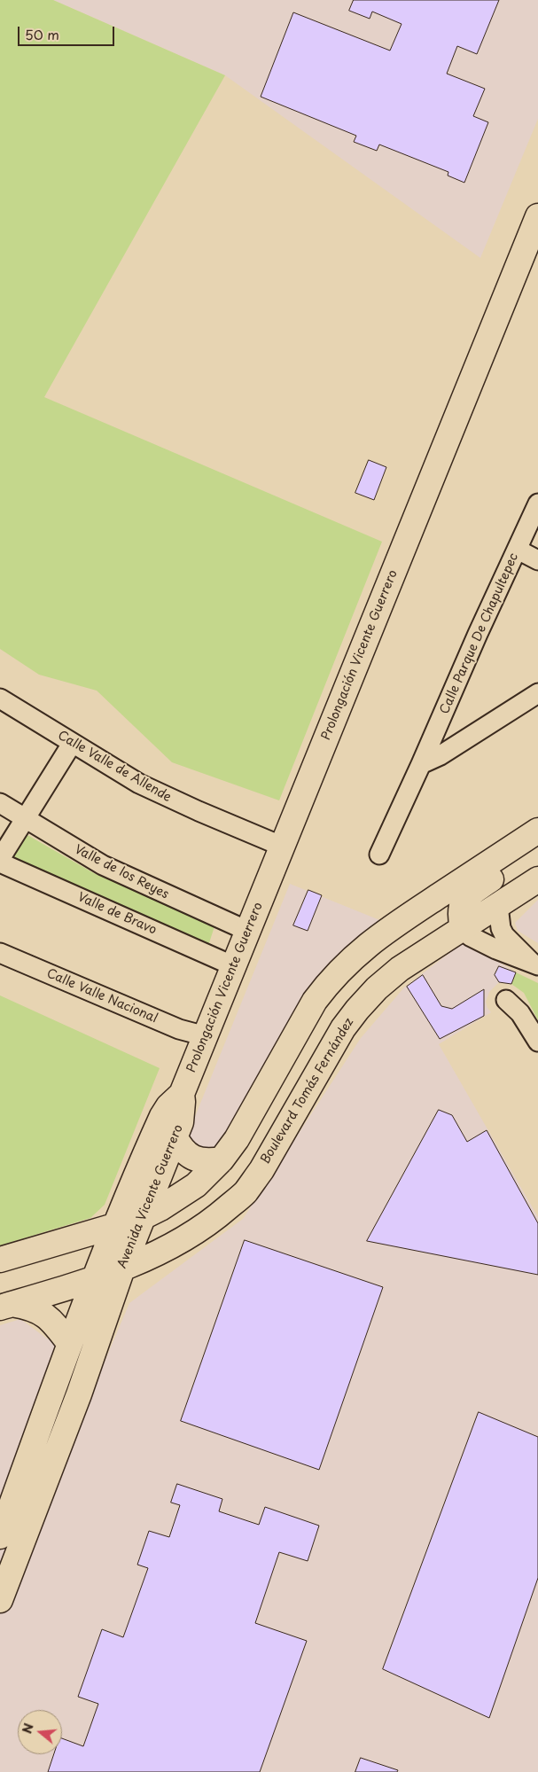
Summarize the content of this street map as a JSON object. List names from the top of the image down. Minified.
{"streets":{"main road":["Prolongación Vicente Guerrero","Boulevard Tomás Fernández","Avenida Vicente Guerrero"],"street":["Calle Parque De Chapultepec","Calle Valle de Allende","Valle de los Reyes","Valle de Bravo","Calle Valle Nacional"]},"crossings":[["Prolongación Vicente Guerrero","Calle Valle de Allende"],["Prolongación Vicente Guerrero","Valle de los Reyes"],["Prolongación Vicente Guerrero","Valle de Bravo"],["Prolongación Vicente Guerrero","Calle Valle Nacional"],["Prolongación Vicente Guerrero","Avenida Vicente Guerrero"],["Boulevard Tomás Fernández","Avenida Vicente Guerrero"]],"scale_bar":"50 m","north":"left"}
